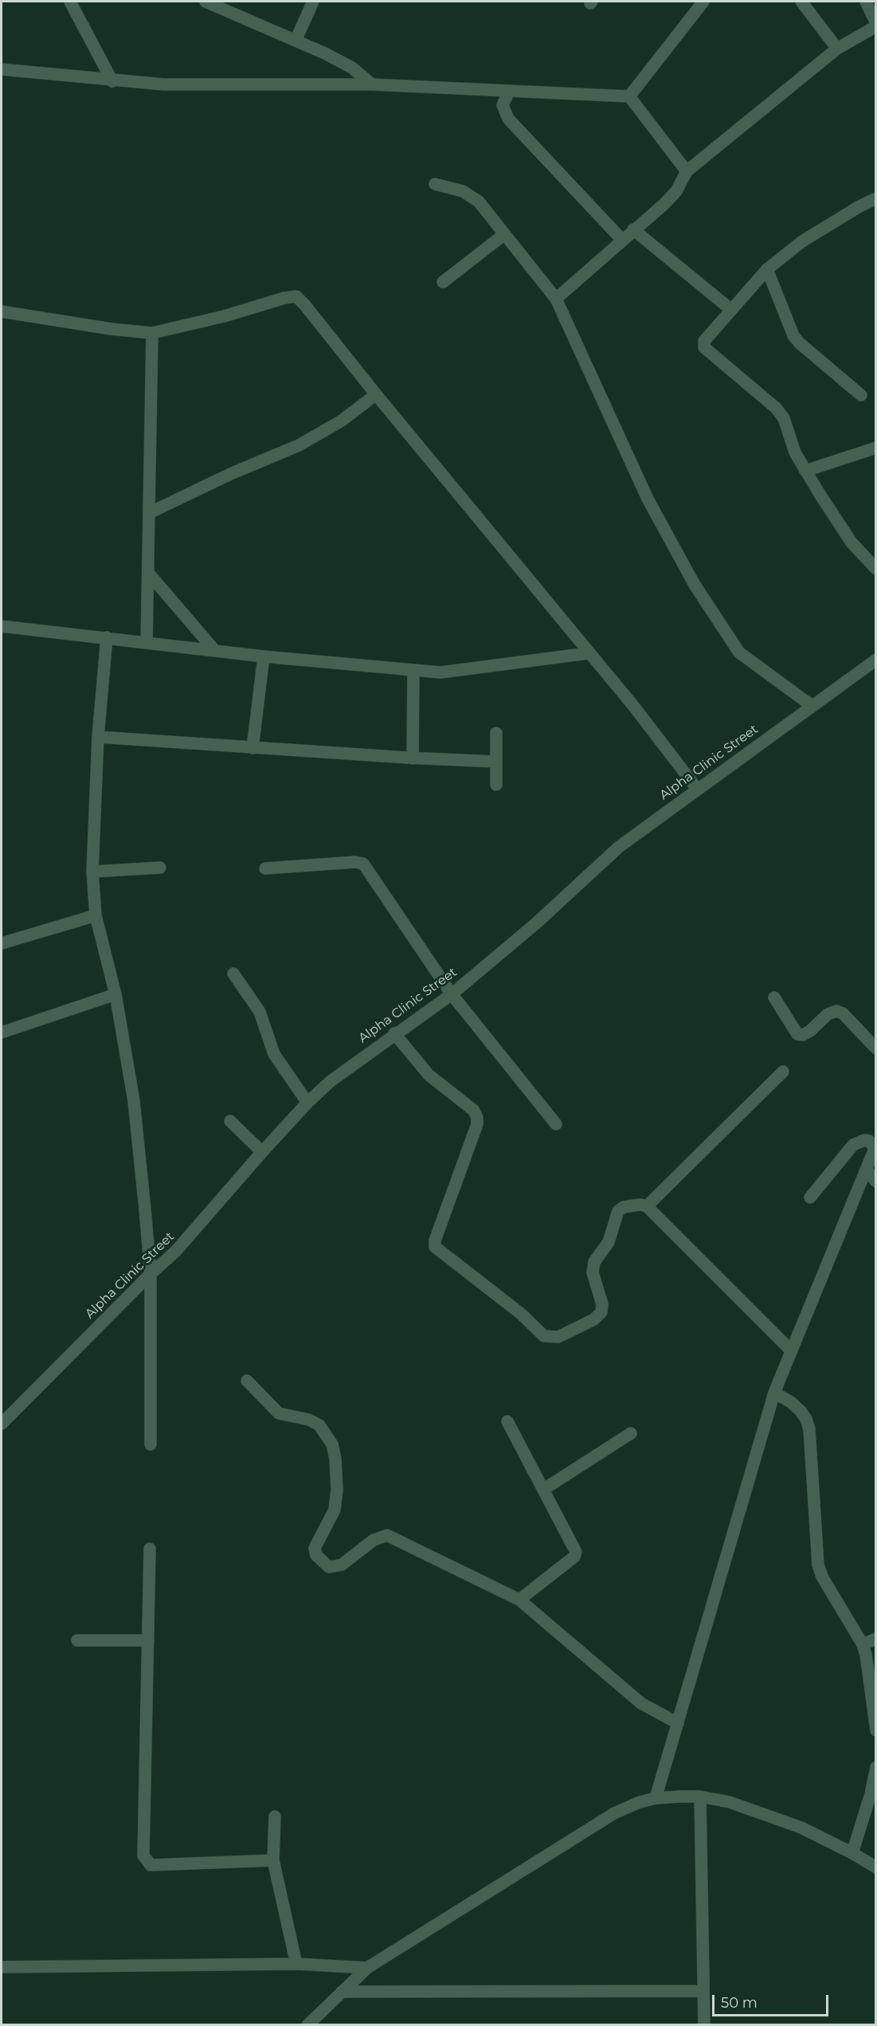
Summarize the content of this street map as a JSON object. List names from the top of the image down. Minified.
{"streets":{"street":["Alpha Clinic Street"]},"scale_bar":"50 m"}
